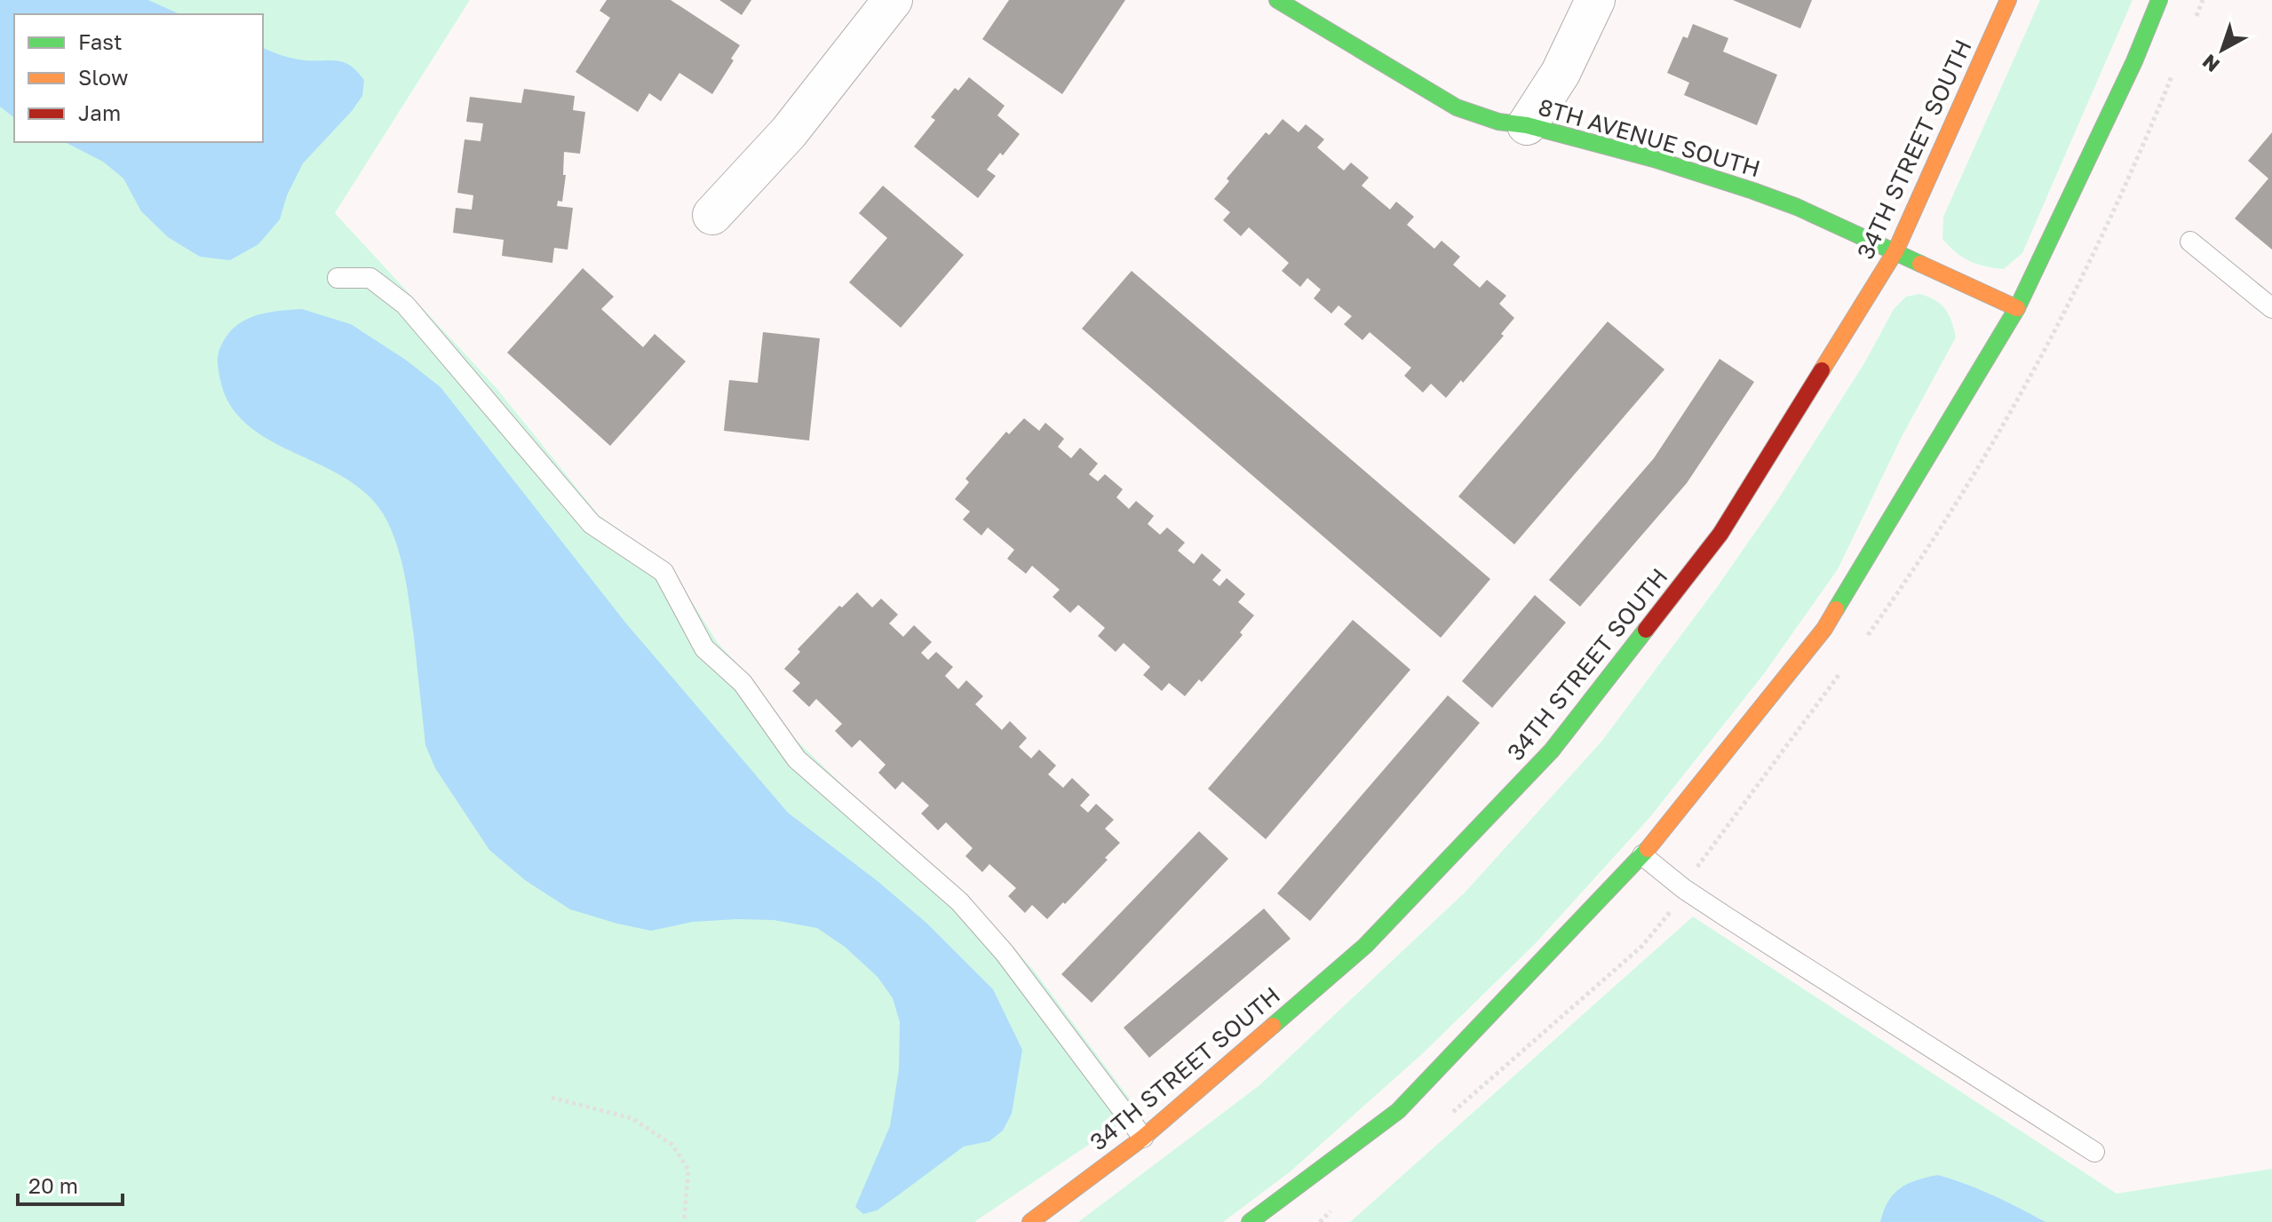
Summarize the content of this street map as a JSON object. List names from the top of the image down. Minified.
{"streets":{"main road":["8TH AVENUE SOUTH","34TH STREET SOUTH"]},"crossings":[["8TH AVENUE SOUTH","34TH STREET SOUTH"]],"legend":["Fast","Slow","Jam"],"scale_bar":"20 m","north":"bottom left"}
